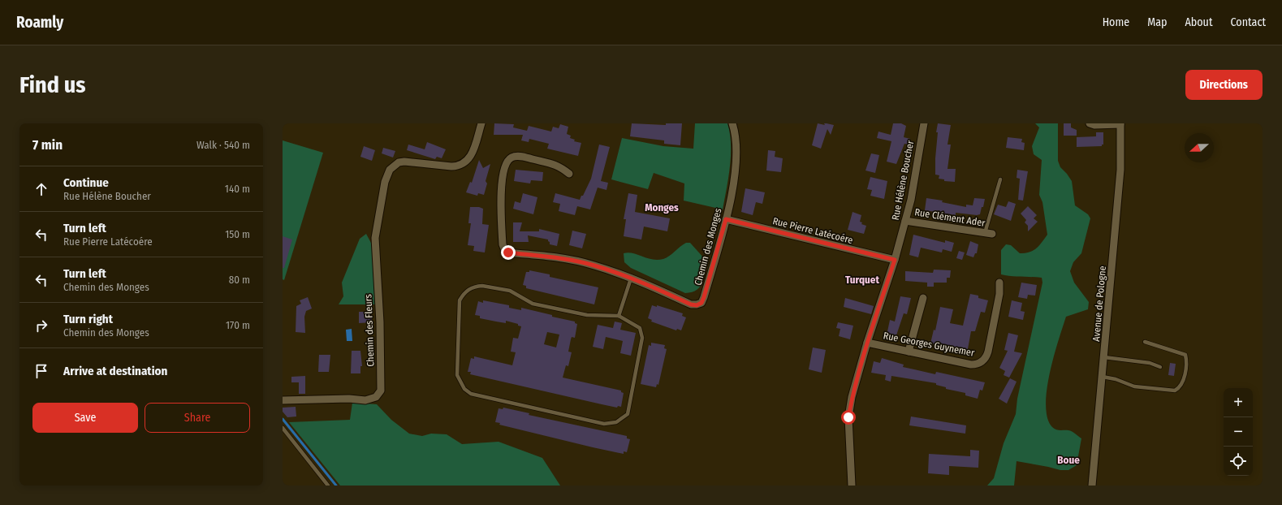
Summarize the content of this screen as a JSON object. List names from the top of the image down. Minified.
{"streets":{"street":["Rue Hélène Boucher","Rue Clément Ader","Rue Pierre Latécoére","Chemin des Monges","Avenue de Pologne","Chemin des Fleurs","Rue Georges Guynemer"]},"crossings":[["Rue Hélène Boucher","Rue Clément Ader"],["Rue Hélène Boucher","Rue Pierre Latécoére"],["Rue Hélène Boucher","Rue Georges Guynemer"],["Rue Pierre Latécoére","Chemin des Monges"]],"districts":["Monges","Turquet","Boue"],"north":"left","page":{"header":"Roamly","nav":["Home","Map","About","Contact"],"buttons":["Directions",["Save","Share"]],"title":"Find us","heading":["7 min","Walk · 540 m"],"list":[["Continue","Rue Hélène Boucher","140 m"],["Turn left","Rue Pierre Latécoére","150 m"],["Turn left","Chemin des Monges","80 m"],["Turn right","Chemin des Monges","170 m"],"Arrive at destination"],"map_buttons":["+","−"]}}
